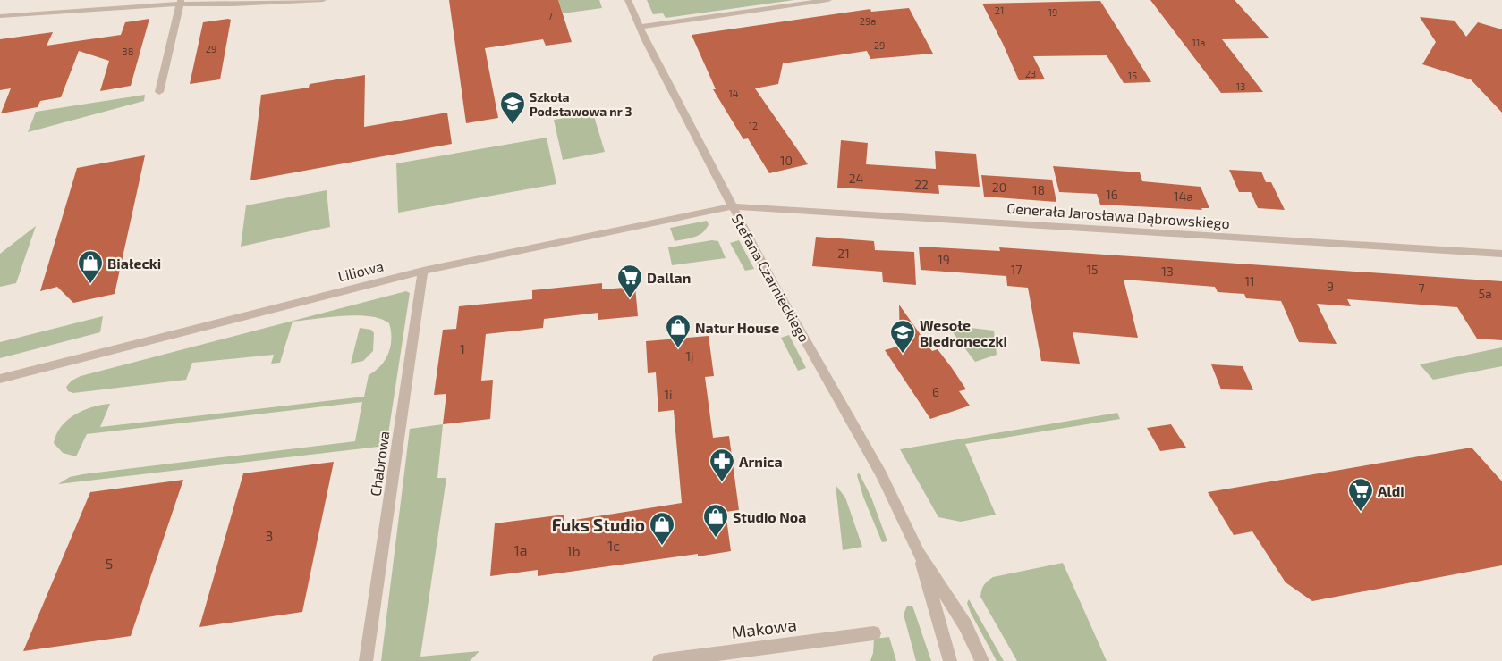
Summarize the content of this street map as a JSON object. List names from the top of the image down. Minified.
{"streets":{"street":["Generała Jarosława Dąbrowskiego","Liliowa","Stefana Czarnieckiego","Chabrowa","Makowa"]},"crossings":[["Generała Jarosława Dąbrowskiego","Liliowa"],["Generała Jarosława Dąbrowskiego","Stefana Czarnieckiego"],["Liliowa","Stefana Czarnieckiego"],["Liliowa","Chabrowa"]],"places":{"school or university":["Szkoła Podstawowa nr 3","Wesołe Biedroneczki"],"shop":["Białecki","Natur House","Studio Noa","Fuks Studio"],"supermarket":["Dallan","Aldi"],"pharmacy":["Arnica"]},"house_numbers":["21","19","7","29a","11a","29","29","38","23","15","13","14","12","10","24","22","20","18","16","14a","21","19","17","15","13","11","9","7","5a","1","1j","6","1i","3","1c","1a","1b","5"]}
